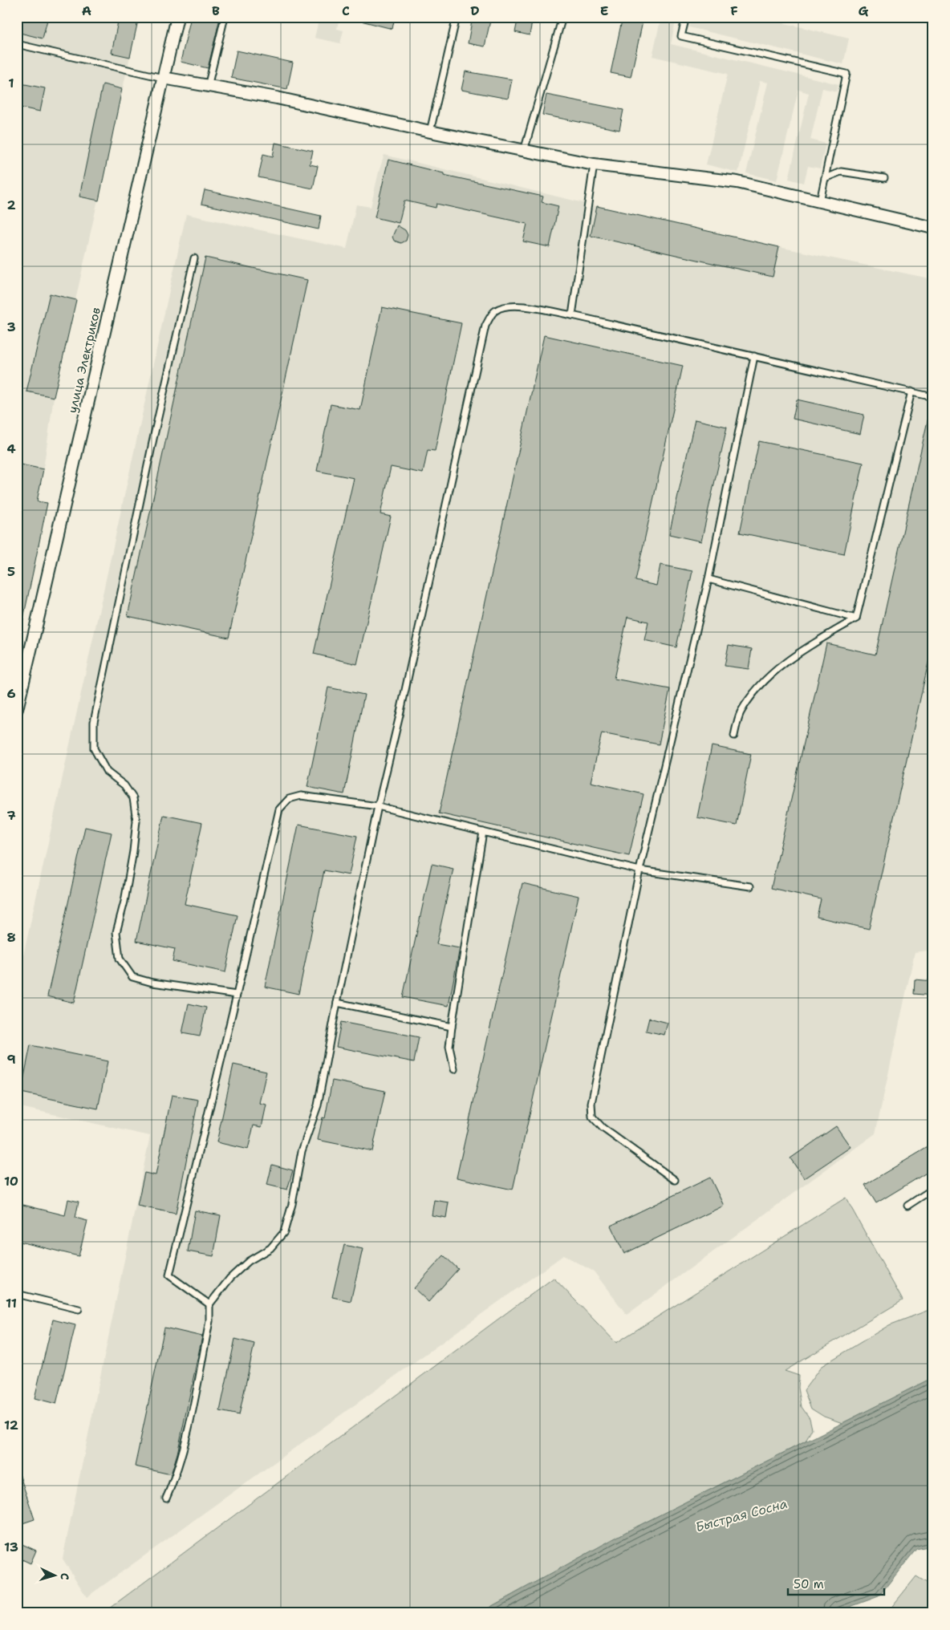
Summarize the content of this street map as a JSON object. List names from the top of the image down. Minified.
{"streets":{"street":["улица Электриков"]},"water":["Быстрая Сосна"],"scale_bar":"50 m","north":"right","grid":{"columns":["A","B","C","D","E","F","G"],"rows":["1","2","3","4","5","6","7","8","9","10","11","12","13"]}}
